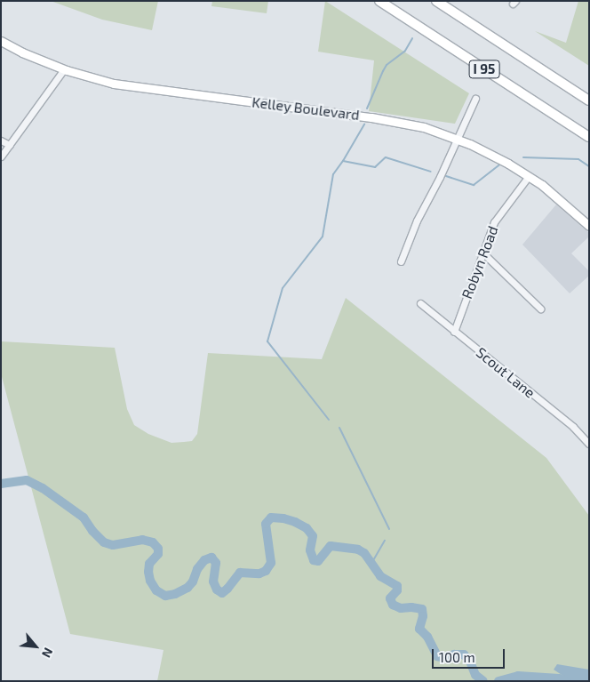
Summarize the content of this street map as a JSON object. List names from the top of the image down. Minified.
{"streets":{"highway":["I 95"],"main road":["Kelley Boulevard"],"street":["Robyn Road","Scout Lane"]},"crossings":[["Kelley Boulevard","Robyn Road"],["Robyn Road","Scout Lane"]],"scale_bar":"100 m","north":"bottom right"}
